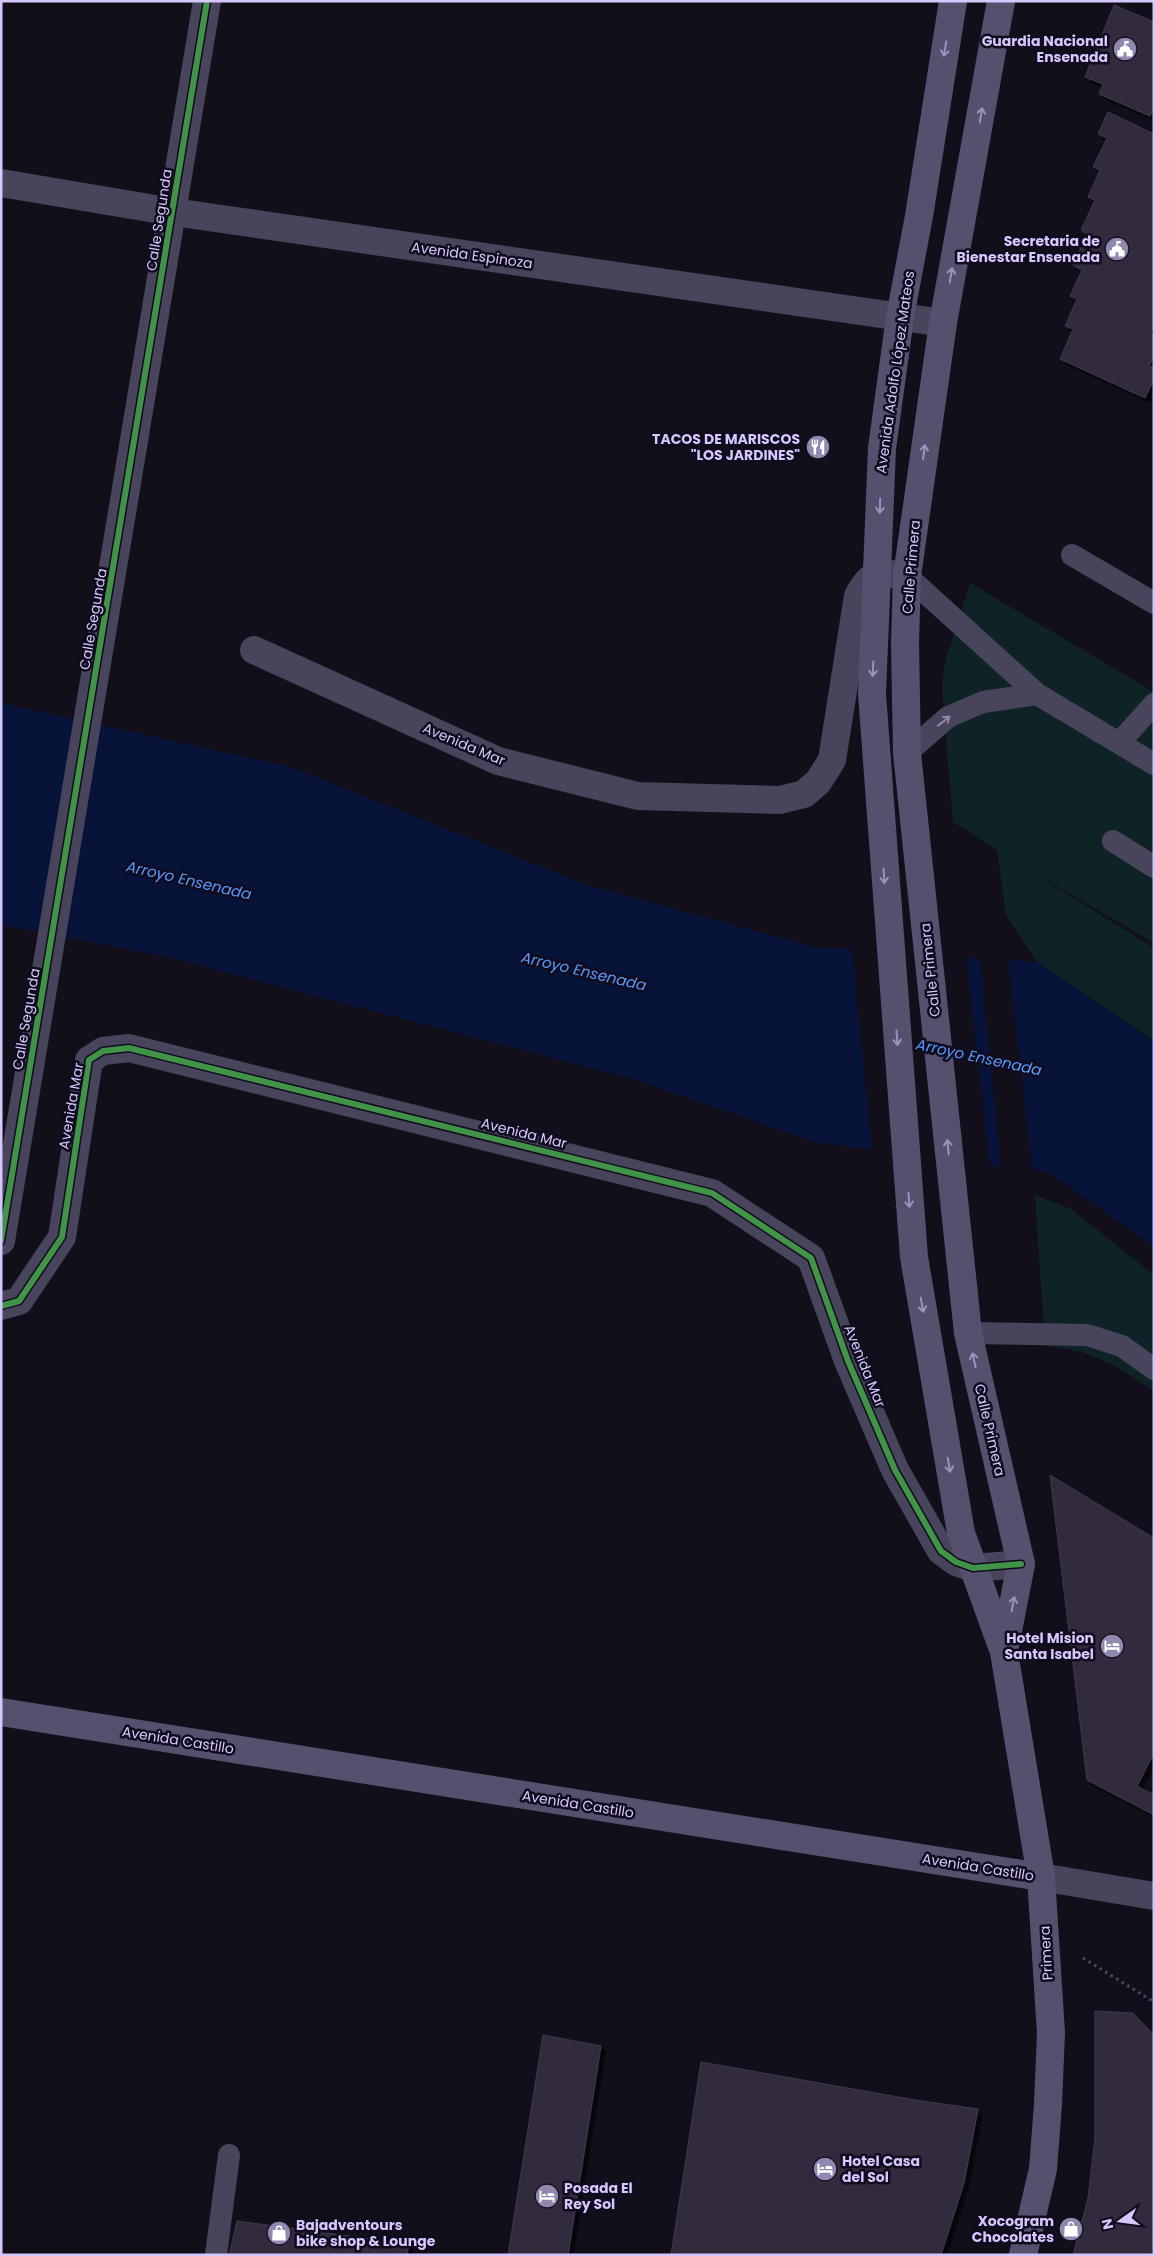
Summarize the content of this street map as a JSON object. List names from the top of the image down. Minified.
{"streets":{"main road":["Avenida Adolfo López Mateos","Calle Primera","Avenida Castillo","Primera"],"street":["Calle Segunda","Avenida Espinoza","Avenida Mar"]},"crossings":[["Calle Segunda","Avenida Espinoza"],["Avenida Espinoza","Avenida Adolfo López Mateos"],["Avenida Espinoza","Calle Primera"],["Avenida Adolfo López Mateos","Avenida Mar"],["Calle Primera","Avenida Mar"],["Calle Primera","Primera"],["Avenida Castillo","Primera"]],"one_way":["Avenida Adolfo López Mateos","Calle Primera"],"water":["Arroyo Ensenada"],"places":{"public building":["Guardia Nacional Ensenada","Secretaria de Bienestar Ensenada"],"restaurant":["TACOS DE MARISCOS \"LOS JARDINES\""],"hotel":["Hotel Mision Santa Isabel","Hotel Casa del Sol","Posada El Rey Sol"],"shop":["Xocogram Chocolates","Bajadventours bike shop & Lounge"]},"north":"left"}
